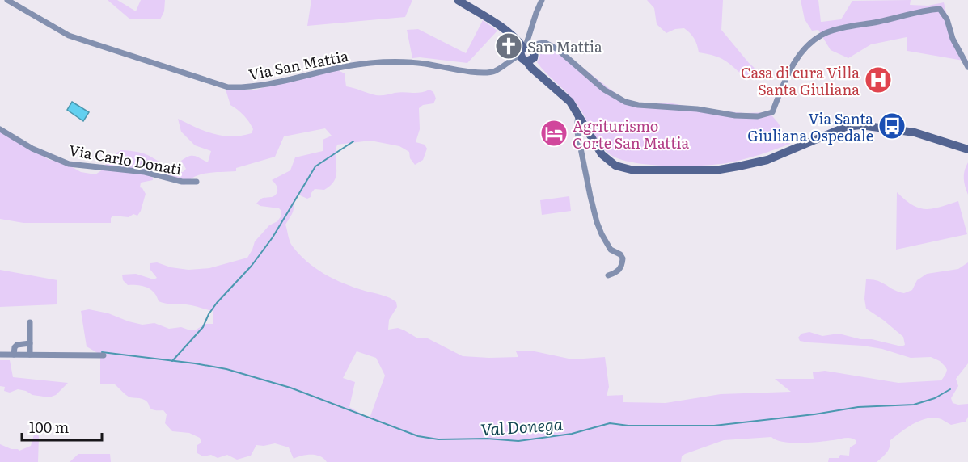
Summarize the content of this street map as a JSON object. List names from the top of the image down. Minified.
{"streets":{"street":["Via San Mattia","Via Carlo Donati"]},"water":["Val Donega"],"places":{"church":["San Mattia"],"hospital":["Casa di cura Villa Santa Giuliana"],"bus stop":["Via Santa Giuliana Ospedale"],"hotel":["Agriturismo Corte San Mattia"]},"scale_bar":"100 m"}
